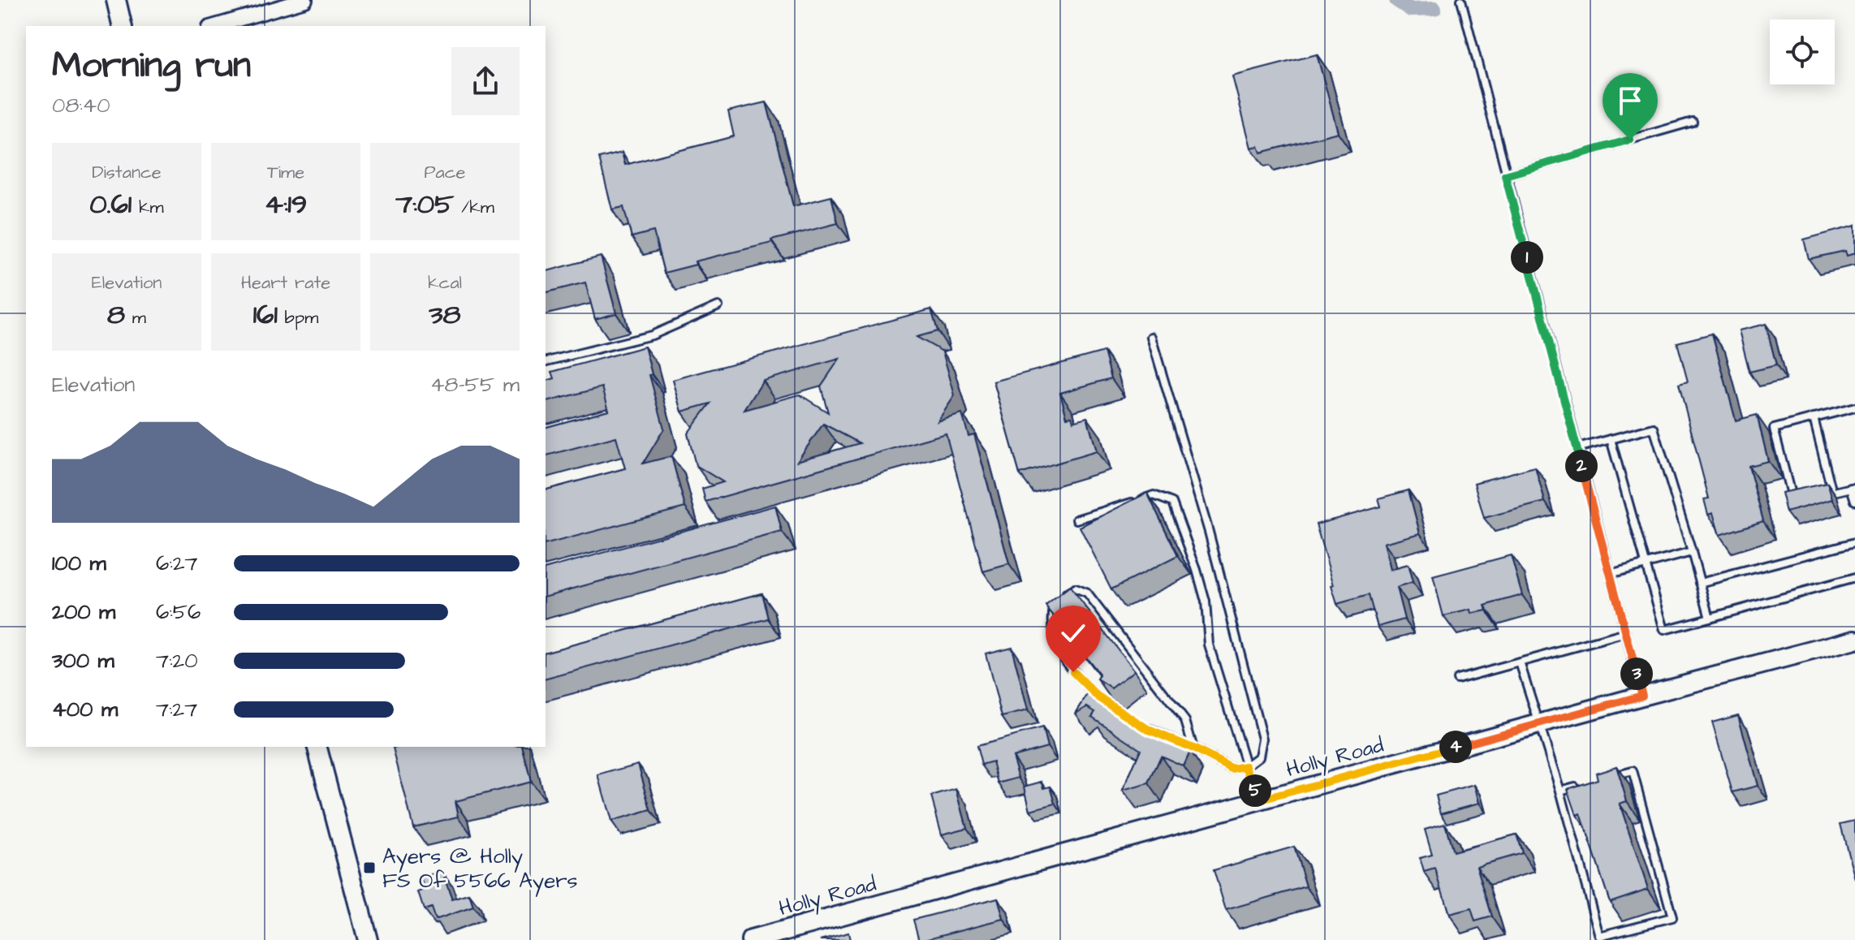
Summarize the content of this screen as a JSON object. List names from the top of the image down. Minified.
{"streets":{"main road":["Holly Road"]},"places":{"transit":["Ayers @ Holly FS Of 5566 Ayers"]},"page":{"heading":["Morning run","08:40"],"stats":[["Distance","0.61 km"],["Time","4:19"],["Pace","7:05 /km"],["Elevation","8 m"],["Heart rate","161 bpm"],["kcal","38"]],"pins":["1","2","3","4","5"],"chart":["Elevation","48–55 m"],"list":[{"name":"100 m","note":"6:27"},{"name":"200 m","note":"6:56"},{"name":"300 m","note":"7:20"},{"name":"400 m","note":"7:27"}]}}
